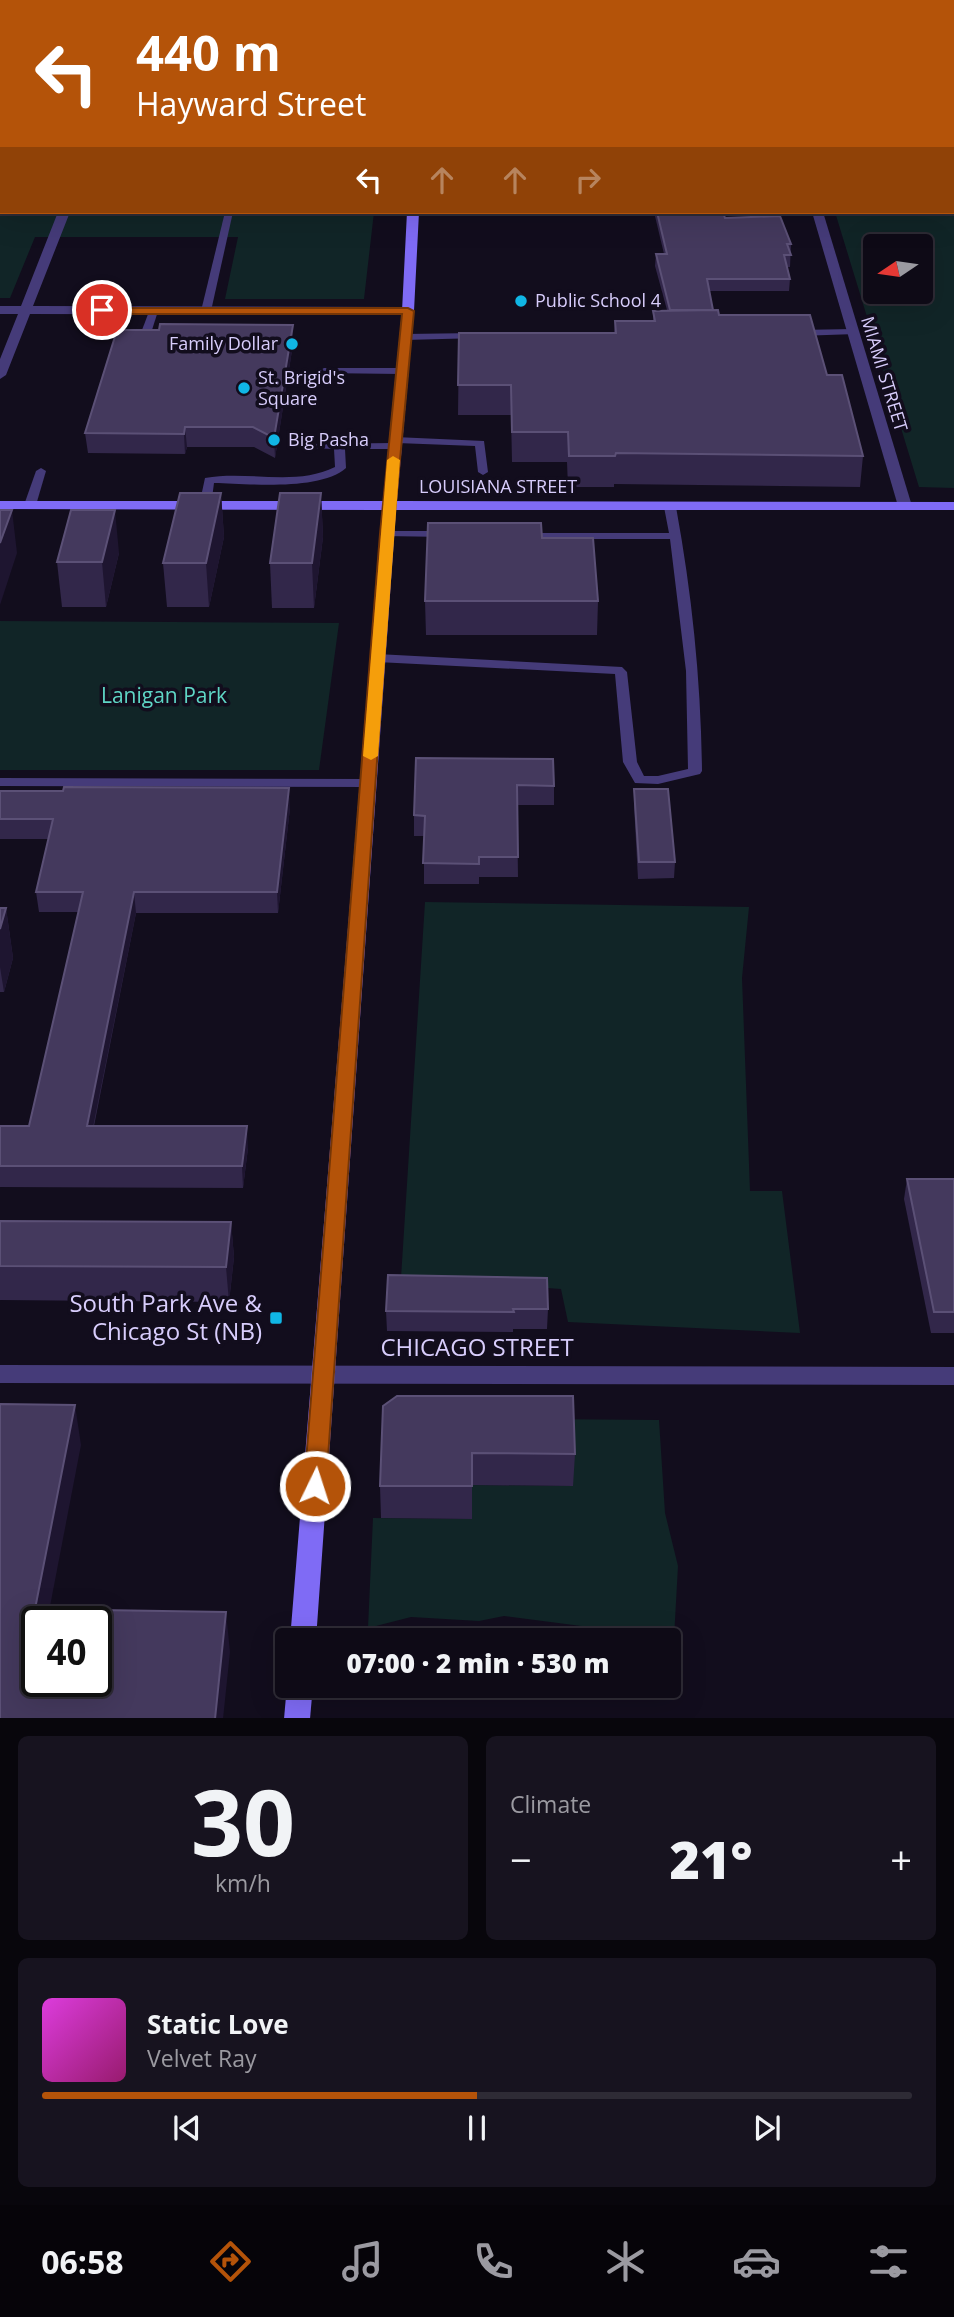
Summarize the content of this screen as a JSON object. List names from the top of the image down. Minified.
{"streets":{"street":["MIAMI STREET","LOUISIANA STREET","CHICAGO STREET"]},"crossings":[["MIAMI STREET","LOUISIANA STREET"]],"parks":["Lanigan Park"],"places":{"other":["Public School 4","Family Dollar","St. Brigid's Square","Big Pasha"],"transit":["South Park Ave & Chicago St (NB)"]},"north":"left","page":{"turn":["440 m","Hayward Street"],"limit":"40","trip":"07:00 · 2 min · 530 m","tile":[["30","km/h"],"Climate"],"heat":["−","21°","+"],"song":["Static Love","Velvet Ray"],"tabs":"06:58"}}
